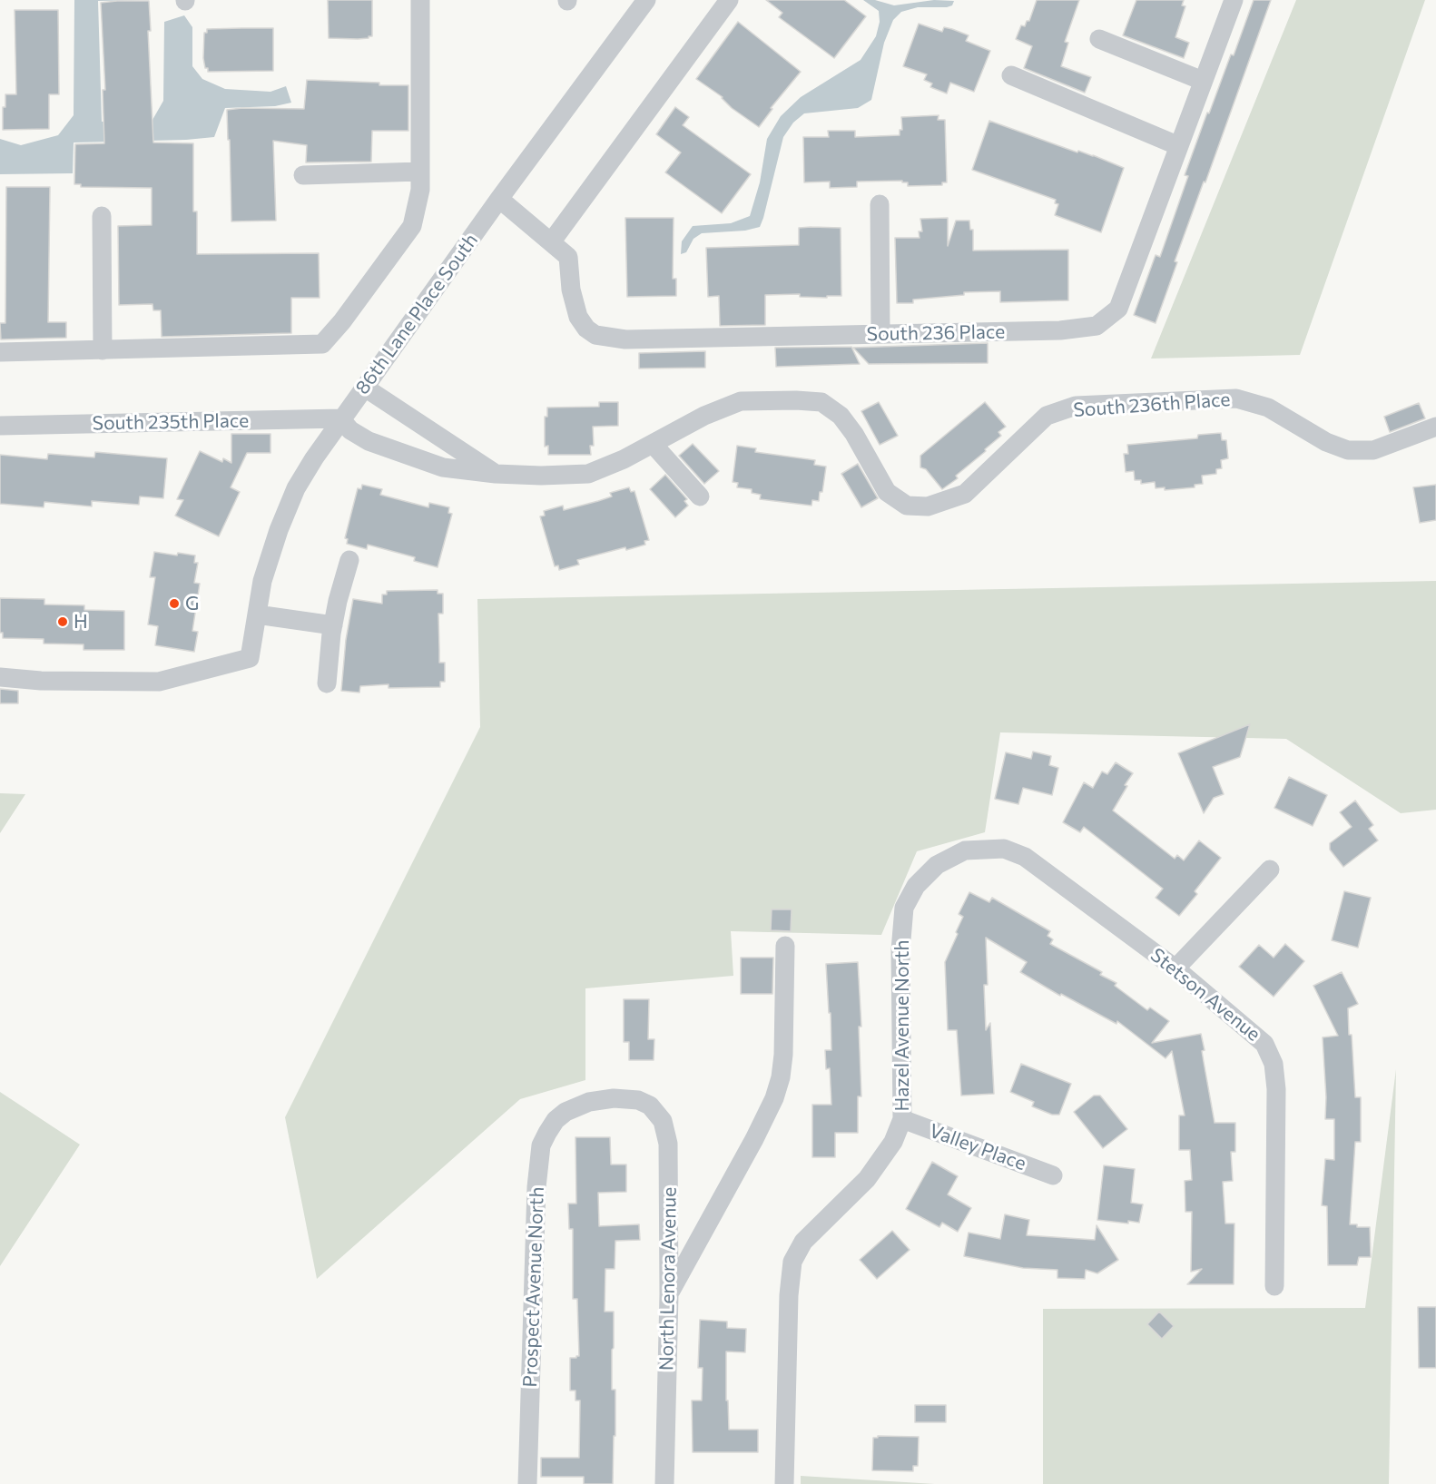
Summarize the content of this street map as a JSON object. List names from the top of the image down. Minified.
{"streets":{"street":["86th Lane Place South","South 236 Place","South 236th Place","South 235th Place","Stetson Avenue","Hazel Avenue North","Valley Place","North Lenora Avenue","Prospect Avenue North"]},"crossings":[["86th Lane Place South","South 236 Place"],["86th Lane Place South","South 236th Place"],["86th Lane Place South","South 235th Place"],["South 236th Place","South 235th Place"],["Stetson Avenue","Hazel Avenue North"],["Hazel Avenue North","Valley Place"],["North Lenora Avenue","Prospect Avenue North"]],"places":["G","H"]}
